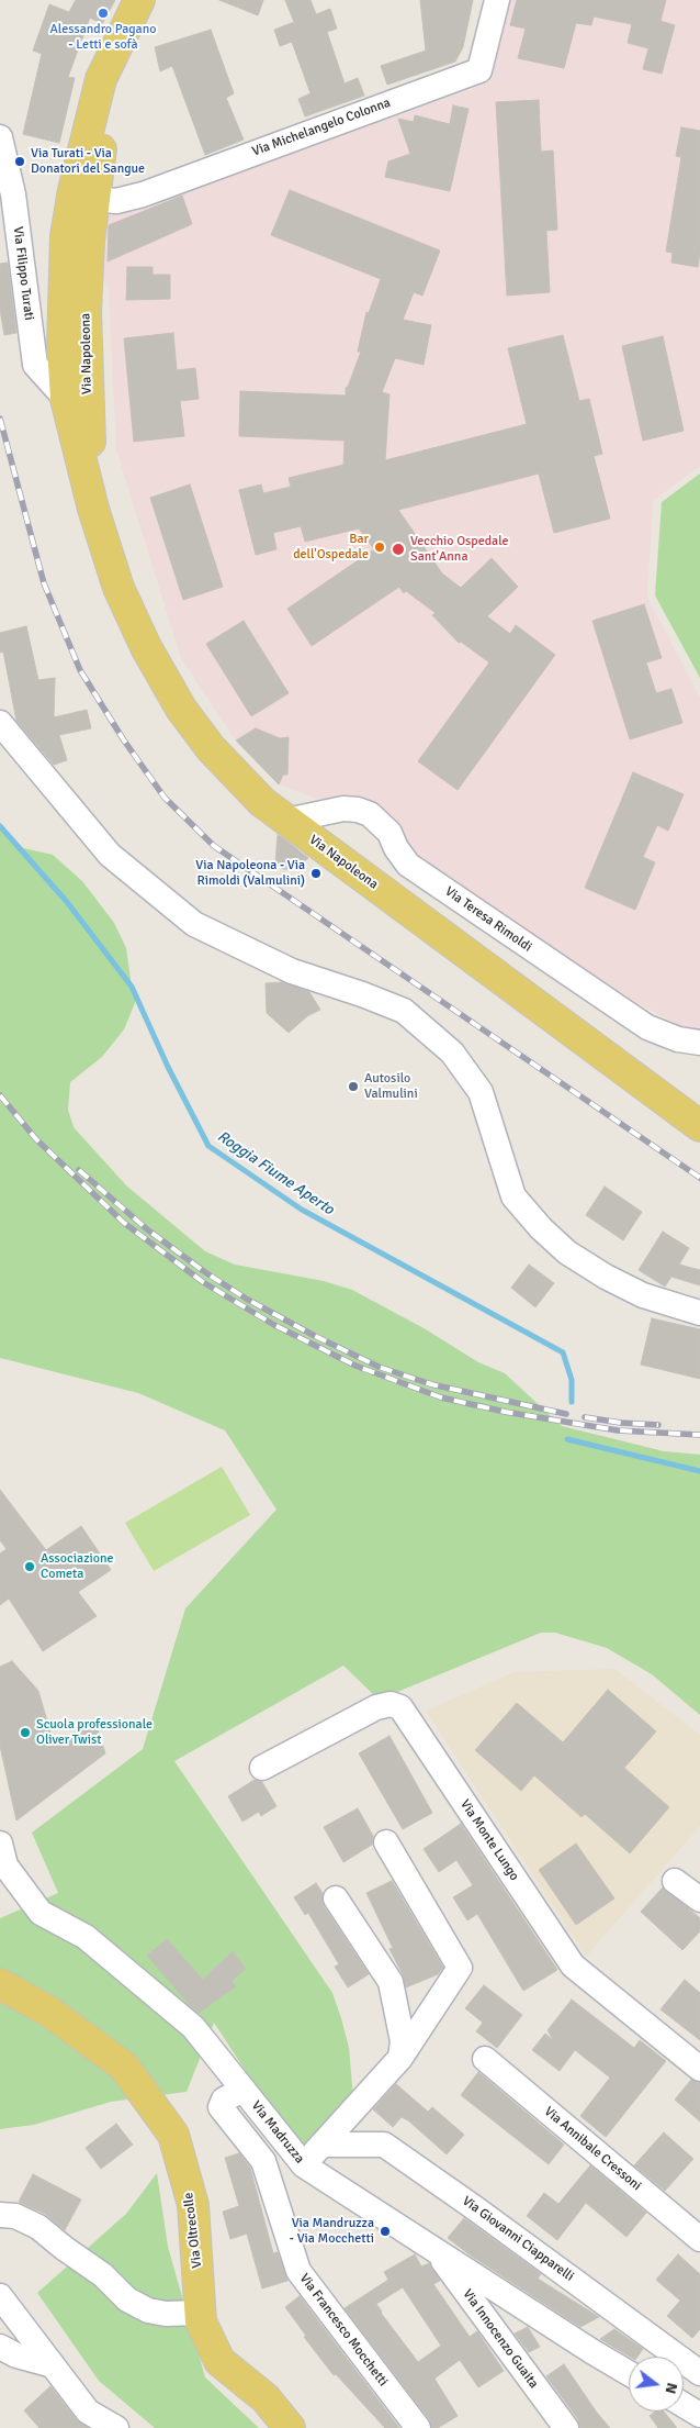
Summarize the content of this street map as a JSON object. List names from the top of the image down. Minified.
{"streets":{"main road":["Via Napoleona","Via Oltrecolle"],"street":["Via Michelangelo Colonna","Via Filippo Turati","Via Teresa Rimoldi","Via Monte Lungo","Via Madruzza","Via Annibale Cressoni","Via Giovanni Ciapparelli","Via Francesco Mocchetti","Via Innocenzo Guaita"]},"crossings":[["Via Michelangelo Colonna","Via Napoleona"],["Via Filippo Turati","Via Napoleona"],["Via Napoleona","Via Teresa Rimoldi"],["Via Madruzza","Via Francesco Mocchetti"],["Via Madruzza","Via Innocenzo Guaita"]],"water":["Roggia Fiume Aperto"],"places":["Alessandro Pagano - Letti e sofà","Via Turati - Via Donatori del Sangue","Bar dell'Ospedale","Vecchio Ospedale Sant'Anna","Via Napoleona - Via Rimoldi (Valmulini)","Autosilo Valmulini","Associazione Cometa","Scuola professionale Oliver Twist","Via Mandruzza - Via Mocchetti"],"north":"right"}
